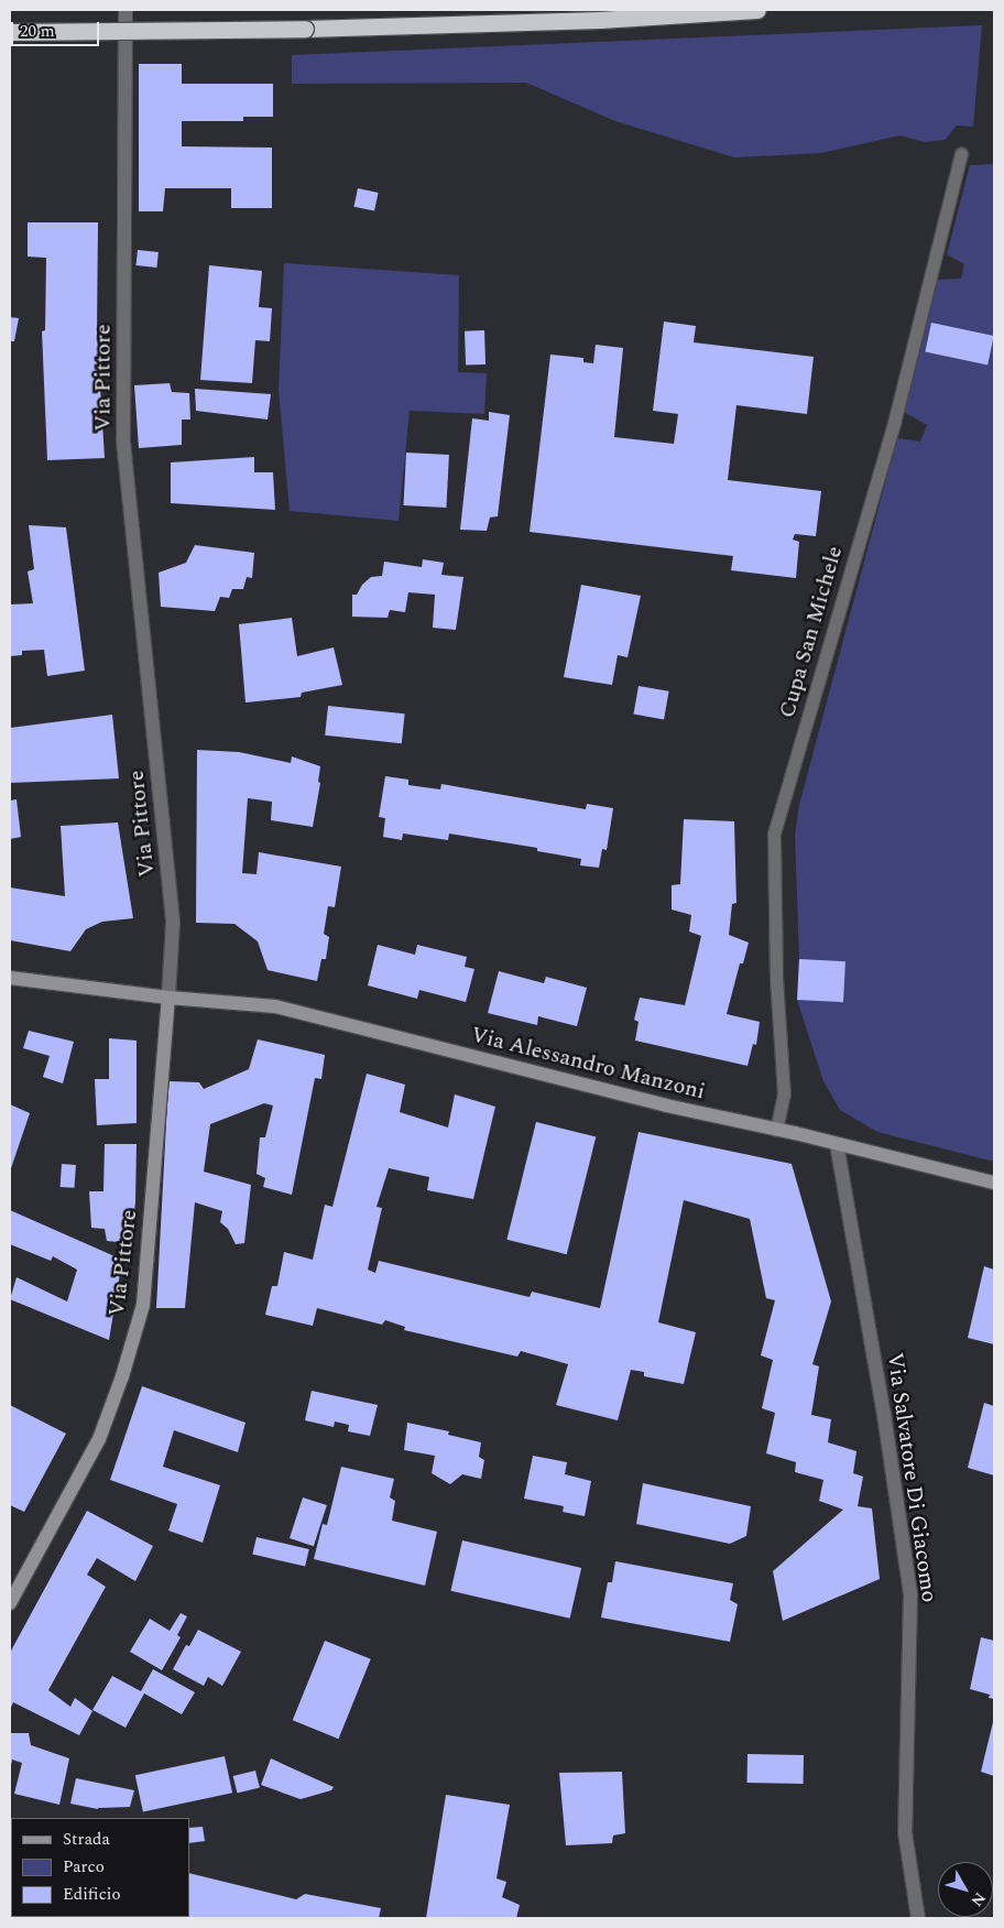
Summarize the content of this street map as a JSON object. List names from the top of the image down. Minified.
{"streets":{"street":["Via Pittore","Via Alessandro Manzoni","Via Salvatore Di Giacomo"],"lane":["Cupa San Michele"]},"crossings":[["Via Pittore","Via Alessandro Manzoni"],["Cupa San Michele","Via Alessandro Manzoni"],["Via Alessandro Manzoni","Via Salvatore Di Giacomo"]],"legend":["Strada","Parco","Edificio"],"scale_bar":"20 m","north":"bottom right"}
